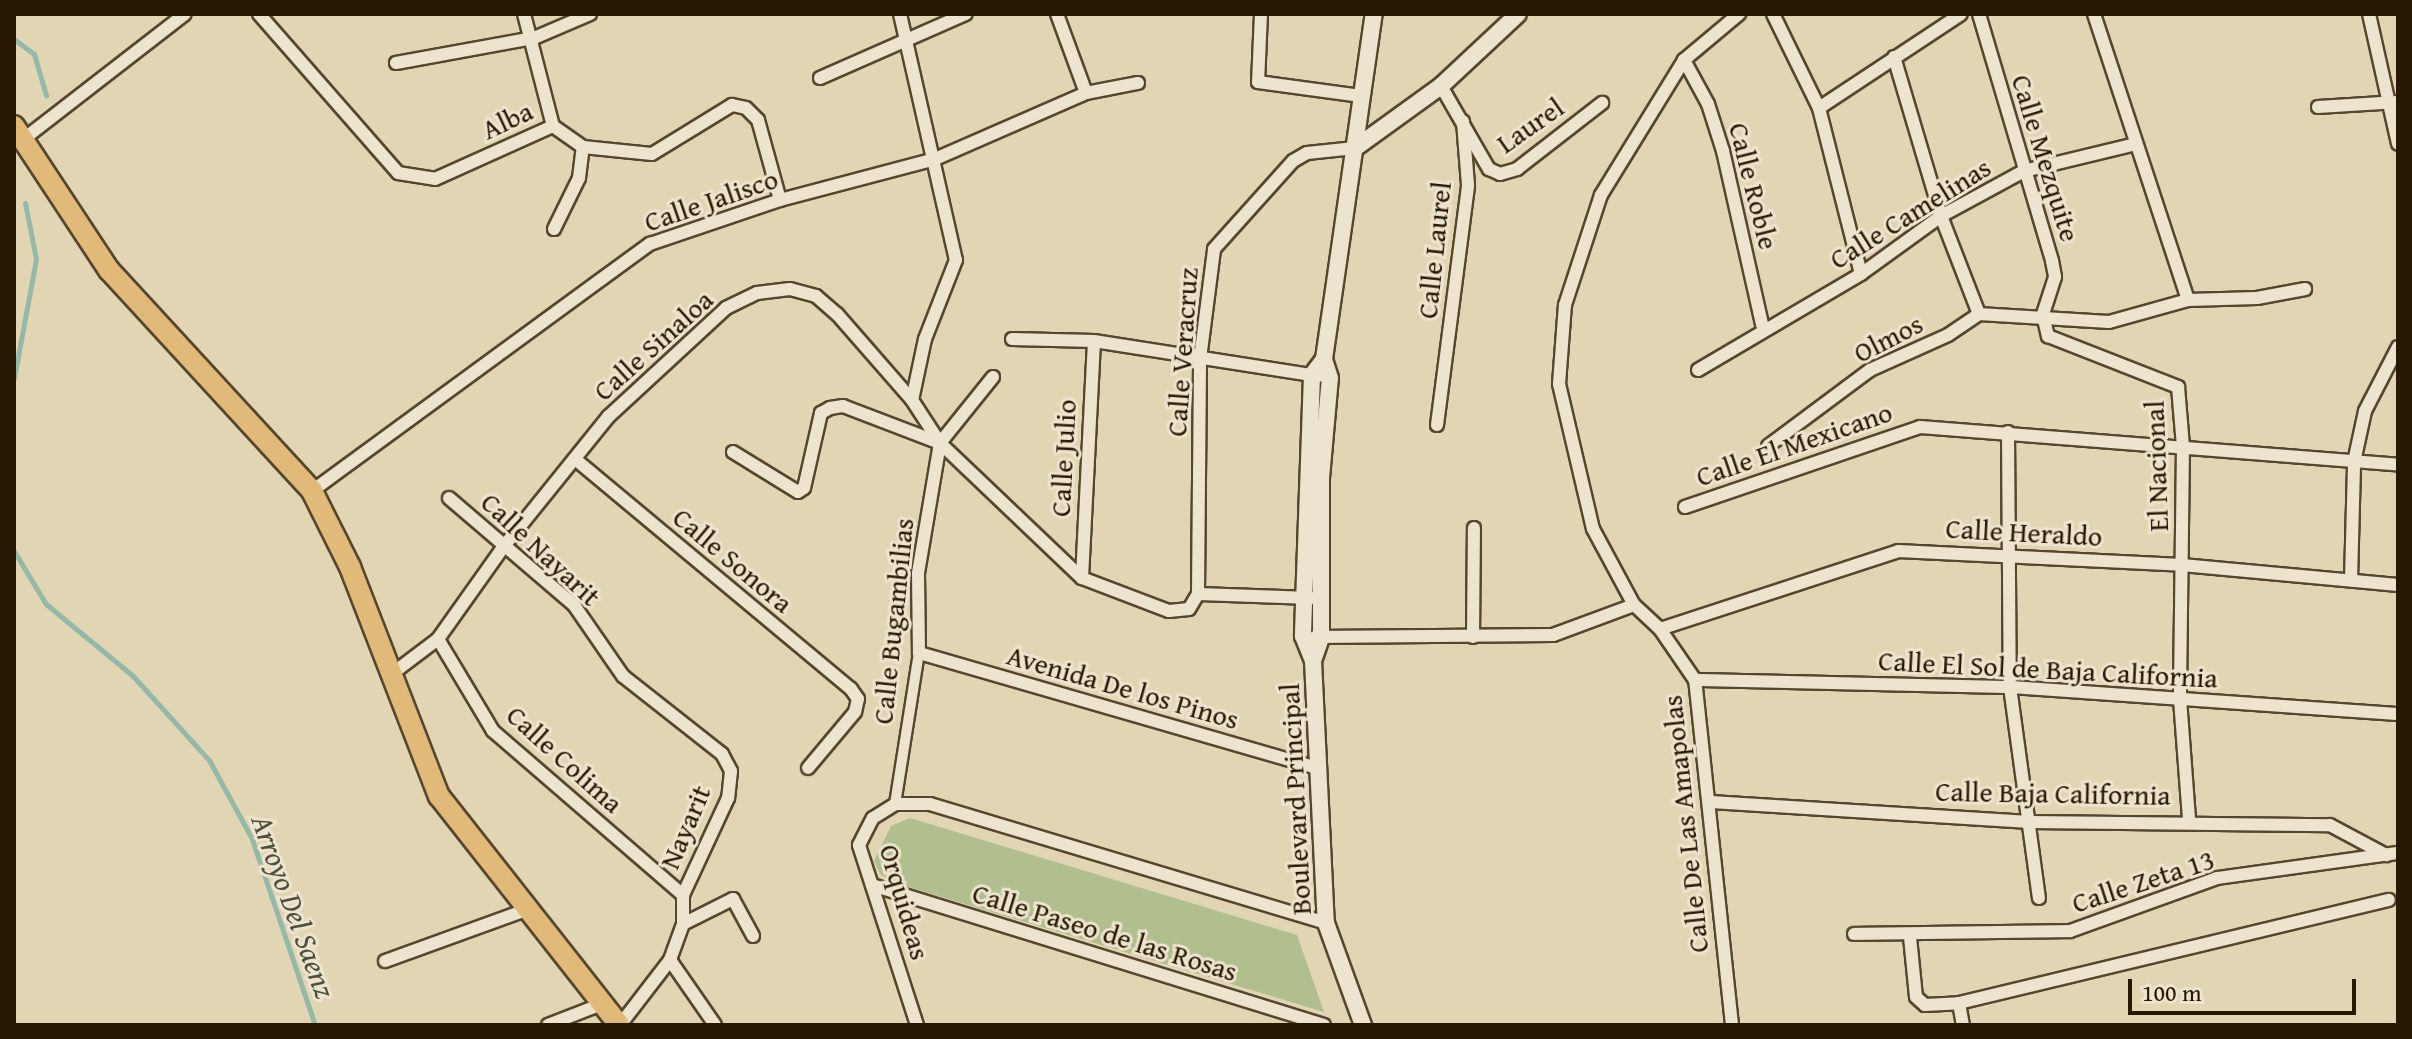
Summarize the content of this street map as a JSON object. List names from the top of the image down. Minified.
{"streets":{"street":["Alba","Laurel","Calle Mezquite","Calle Roble","Calle Jalisco","Calle Camelinas","Calle Laurel","Olmos","Calle Sinaloa","Calle Veracruz","Calle El Mexicano","Calle Julio","El Nacional","Calle Heraldo","Calle Nayarit","Calle Sonora","Calle Bugambilias","Calle El Sol de Baja California","Avenida De los Pinos","Calle Colima","Calle Baja California","Boulevard Principal","Calle De Las Amapolas","Nayarit","Calle Zeta 13","Orquideas","Calle Paseo de las Rosas"]},"crossings":[["Laurel","Calle Laurel"],["Calle Mezquite","Calle Camelinas"],["Calle Mezquite","El Nacional"],["Calle Roble","Calle Camelinas"],["Calle Roble","Calle De Las Amapolas"],["Calle Sinaloa","Calle Julio"],["Calle Sinaloa","Calle Nayarit"],["Calle Sinaloa","Calle Sonora"],["Calle Sinaloa","Calle Bugambilias"],["Calle Sinaloa","Calle Colima"],["Calle Veracruz","Boulevard Principal"],["Calle El Mexicano","El Nacional"],["El Nacional","Calle Heraldo"],["El Nacional","Calle El Sol de Baja California"],["El Nacional","Calle Baja California"],["Calle Heraldo","Calle De Las Amapolas"],["Calle Nayarit","Nayarit"],["Calle Bugambilias","Avenida De los Pinos"],["Calle Bugambilias","Orquideas"],["Calle El Sol de Baja California","Calle De Las Amapolas"],["Avenida De los Pinos","Boulevard Principal"],["Calle Colima","Nayarit"],["Calle Baja California","Calle De Las Amapolas"],["Calle Baja California","Calle Zeta 13"],["Orquideas","Calle Paseo de las Rosas"]],"water":["Arroyo Del Saenz"],"scale_bar":"100 m"}
